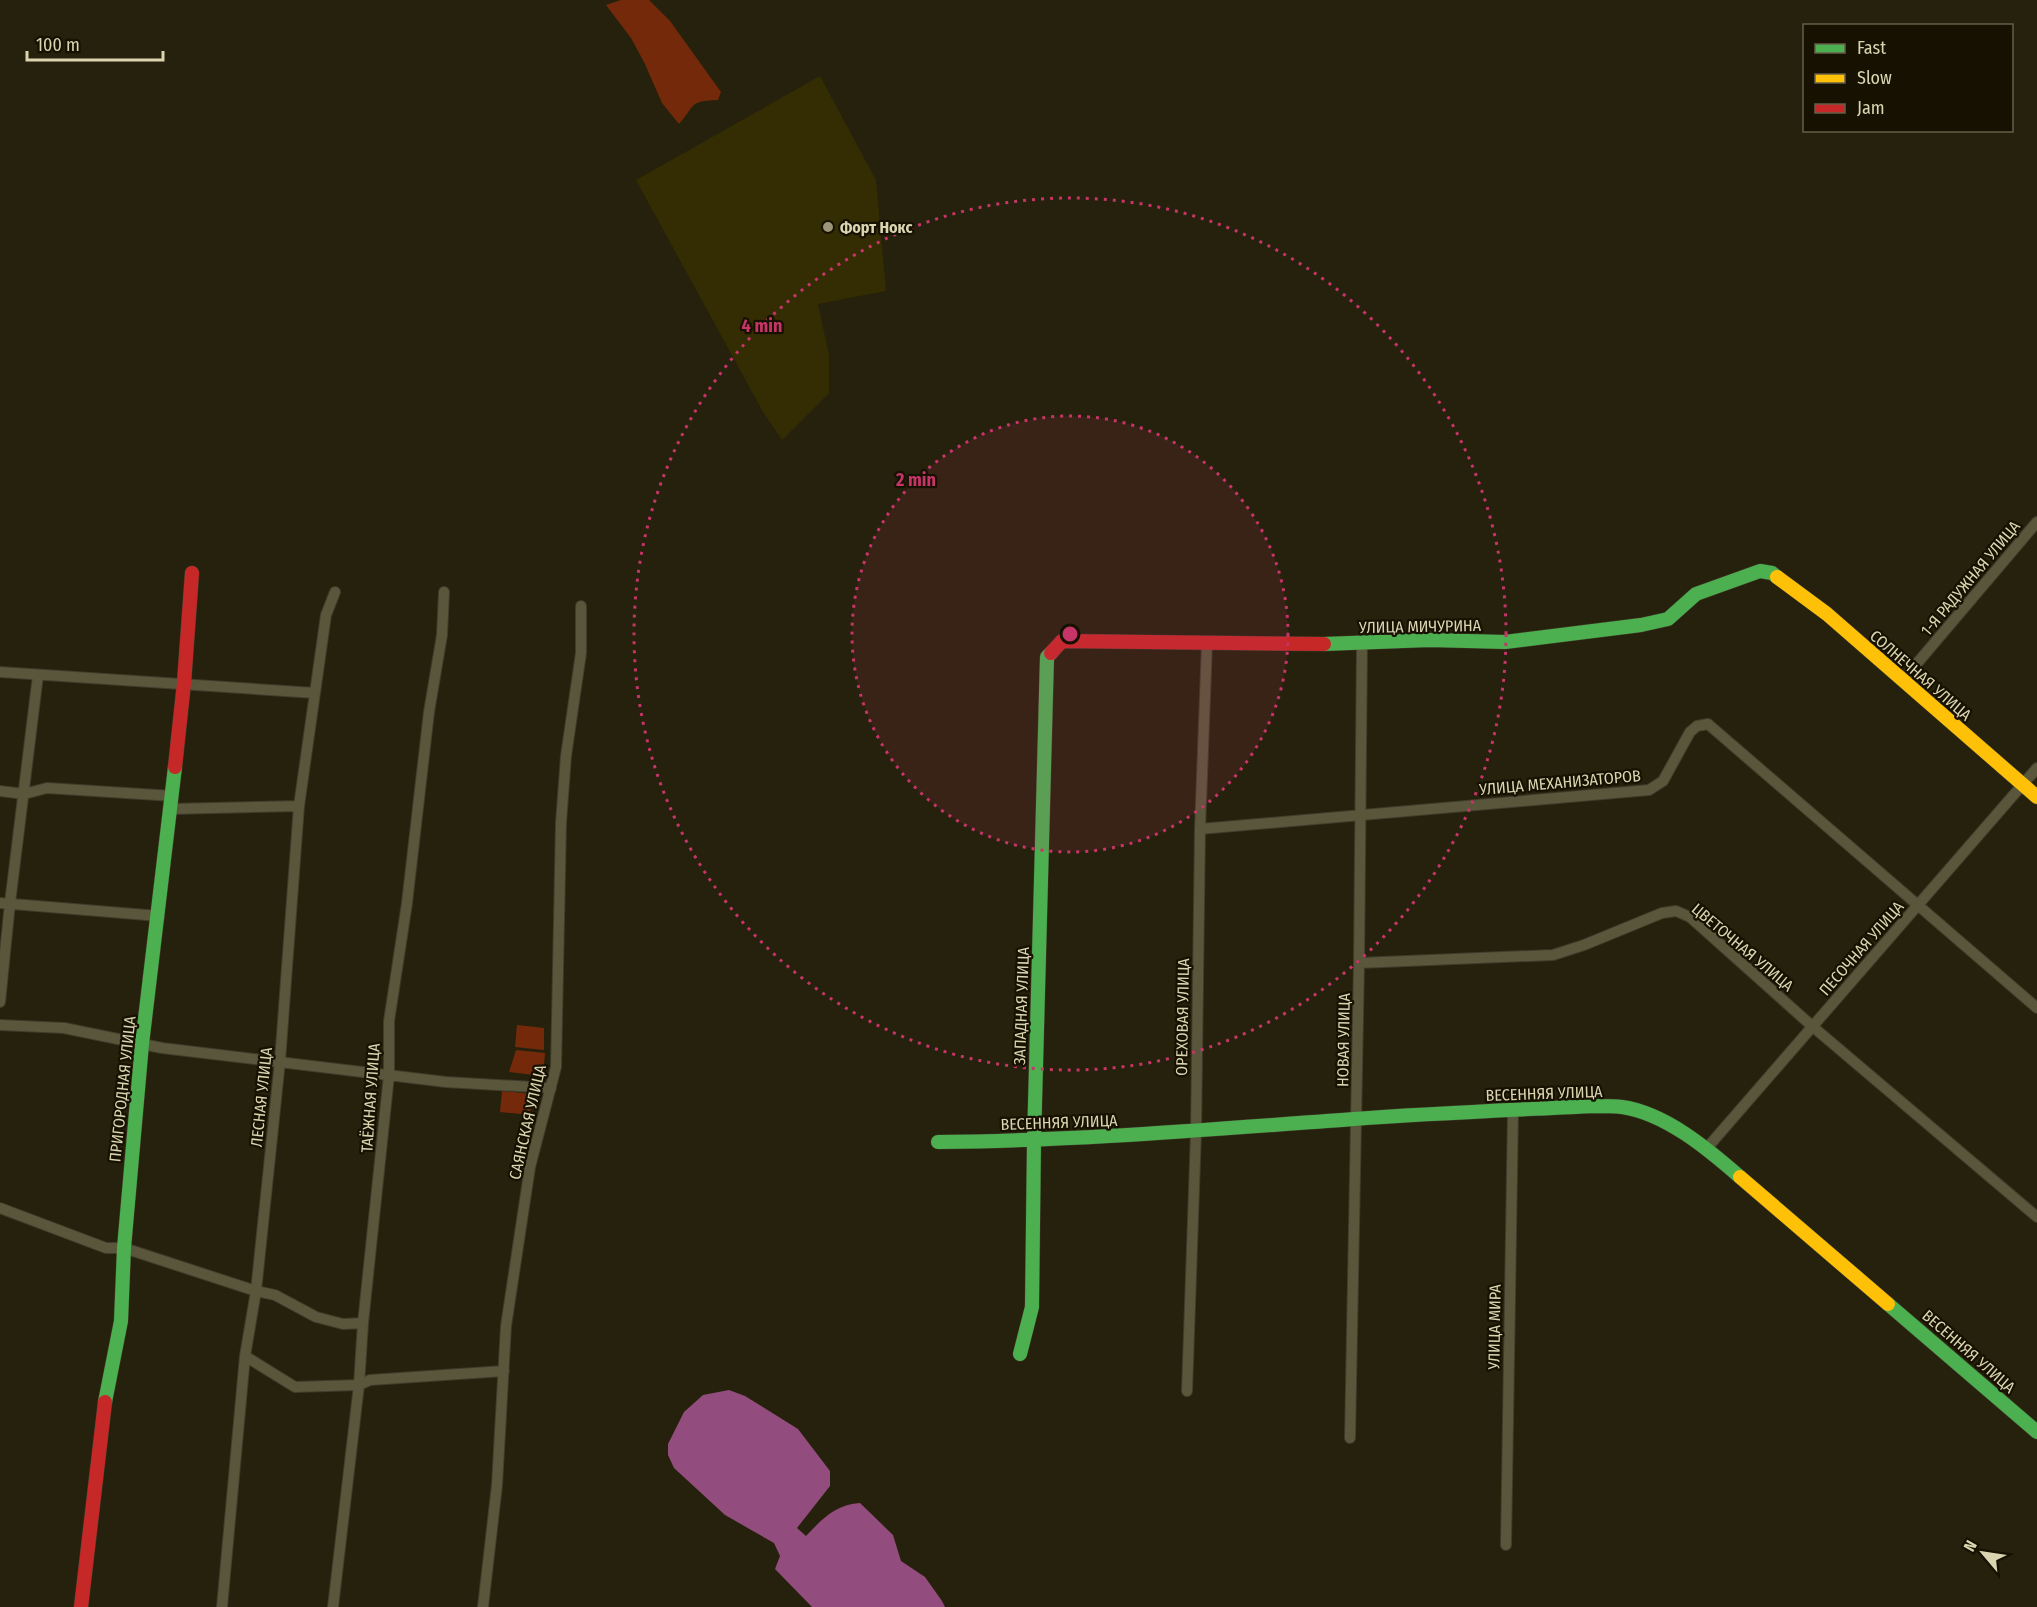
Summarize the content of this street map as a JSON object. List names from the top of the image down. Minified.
{"streets":{"street":["1-Я РАДУЖНАЯ УЛИЦА","УЛИЦА МИЧУРИНА","СОЛНЕЧНАЯ УЛИЦА","УЛИЦА МЕХАНИЗАТОРОВ","ЦВЕТОЧНАЯ УЛИЦА","ПЕСОЧНАЯ УЛИЦА","ЗАПАДНАЯ УЛИЦА","ОРЕХОВАЯ УЛИЦА","НОВАЯ УЛИЦА","ПРИГОРОДНАЯ УЛИЦА","ВЕСЕННЯЯ УЛИЦА","ЛЕСНАЯ УЛИЦА","ТАЁЖНАЯ УЛИЦА","САЯНСКАЯ УЛИЦА","УЛИЦА МИРА"]},"crossings":[["1-Я РАДУЖНАЯ УЛИЦА","СОЛНЕЧНАЯ УЛИЦА"],["УЛИЦА МИЧУРИНА","СОЛНЕЧНАЯ УЛИЦА"],["УЛИЦА МИЧУРИНА","ЗАПАДНАЯ УЛИЦА"],["УЛИЦА МИЧУРИНА","ОРЕХОВАЯ УЛИЦА"],["УЛИЦА МИЧУРИНА","НОВАЯ УЛИЦА"],["СОЛНЕЧНАЯ УЛИЦА","ПЕСОЧНАЯ УЛИЦА"],["УЛИЦА МЕХАНИЗАТОРОВ","ПЕСОЧНАЯ УЛИЦА"],["УЛИЦА МЕХАНИЗАТОРОВ","ОРЕХОВАЯ УЛИЦА"],["УЛИЦА МЕХАНИЗАТОРОВ","НОВАЯ УЛИЦА"],["ЦВЕТОЧНАЯ УЛИЦА","ПЕСОЧНАЯ УЛИЦА"],["ЦВЕТОЧНАЯ УЛИЦА","НОВАЯ УЛИЦА"],["ПЕСОЧНАЯ УЛИЦА","ВЕСЕННЯЯ УЛИЦА"],["ЗАПАДНАЯ УЛИЦА","ВЕСЕННЯЯ УЛИЦА"],["ОРЕХОВАЯ УЛИЦА","ВЕСЕННЯЯ УЛИЦА"],["НОВАЯ УЛИЦА","ВЕСЕННЯЯ УЛИЦА"],["ВЕСЕННЯЯ УЛИЦА","УЛИЦА МИРА"]],"places":["Форт Нокс"],"legend":["Fast","Slow","Jam"],"scale_bar":"100 m","north":"top left","rings":["4 min","2 min"]}
